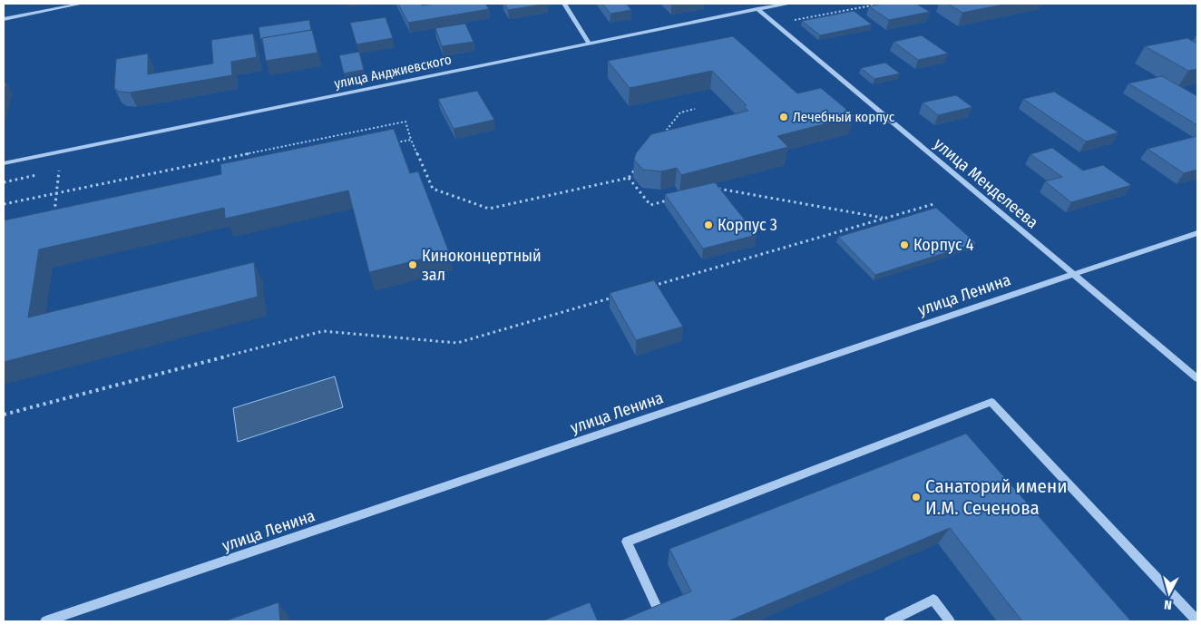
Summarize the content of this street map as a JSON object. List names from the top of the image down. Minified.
{"streets":{"street":["улица Анджиевского","улица Менделеева","улица Ленина"]},"crossings":[["улица Анджиевского","улица Менделеева"],["улица Менделеева","улица Ленина"]],"places":["Лечебный корпус","Корпус 3","Корпус 4","Киноконцертный зал","Санаторий имени И.М. Сеченова"],"north":"bottom"}
